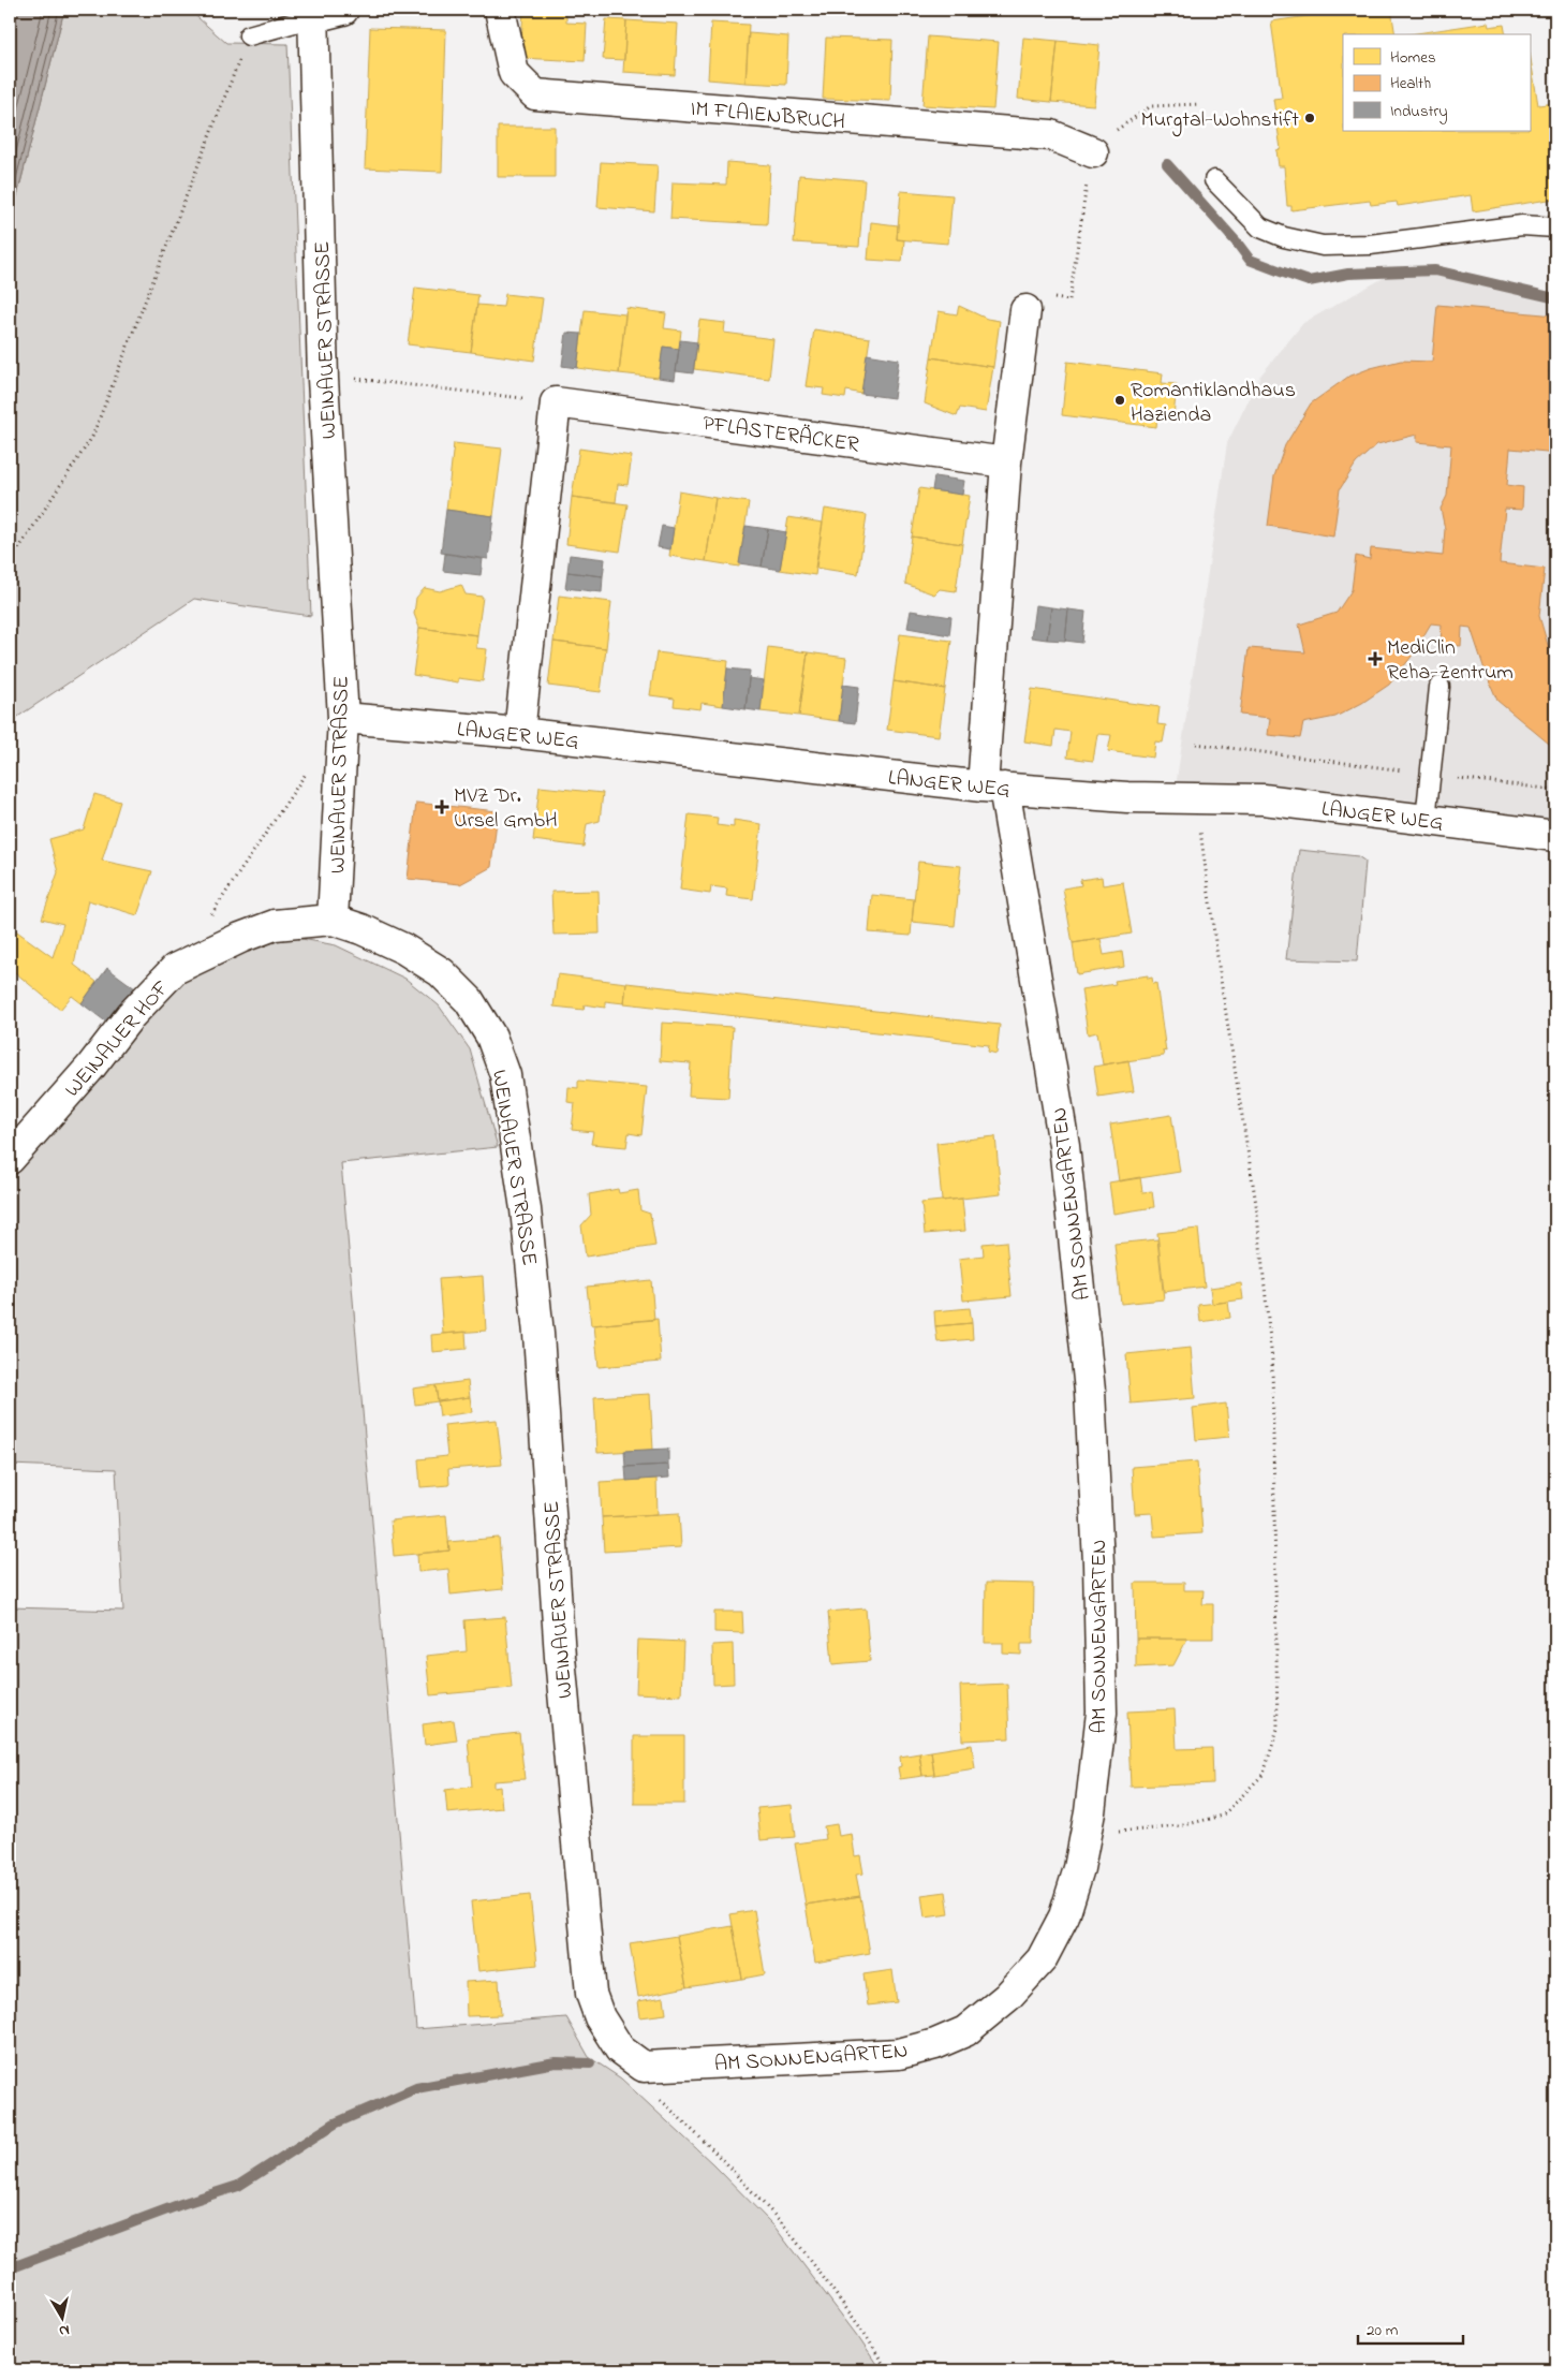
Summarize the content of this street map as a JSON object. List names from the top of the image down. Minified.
{"streets":{"street":["IM FLAIENBRUCH","WEINAUER STRASSE","PFLASTERÄCKER","LANGER WEG","WEINAUER HOF","AM SONNENGARTEN"]},"crossings":[["WEINAUER STRASSE","LANGER WEG"],["WEINAUER STRASSE","WEINAUER HOF"],["WEINAUER STRASSE","AM SONNENGARTEN"],["LANGER WEG","AM SONNENGARTEN"]],"places":{"other":["Murgtal-Wohnstift","Romantiklandhaus Hazienda"],"health":["MediClin Reha-Zentrum","MVZ Dr. Ursel GmbH"]},"legend":["Homes","Health","Industry"],"scale_bar":"20 m","north":"bottom"}
